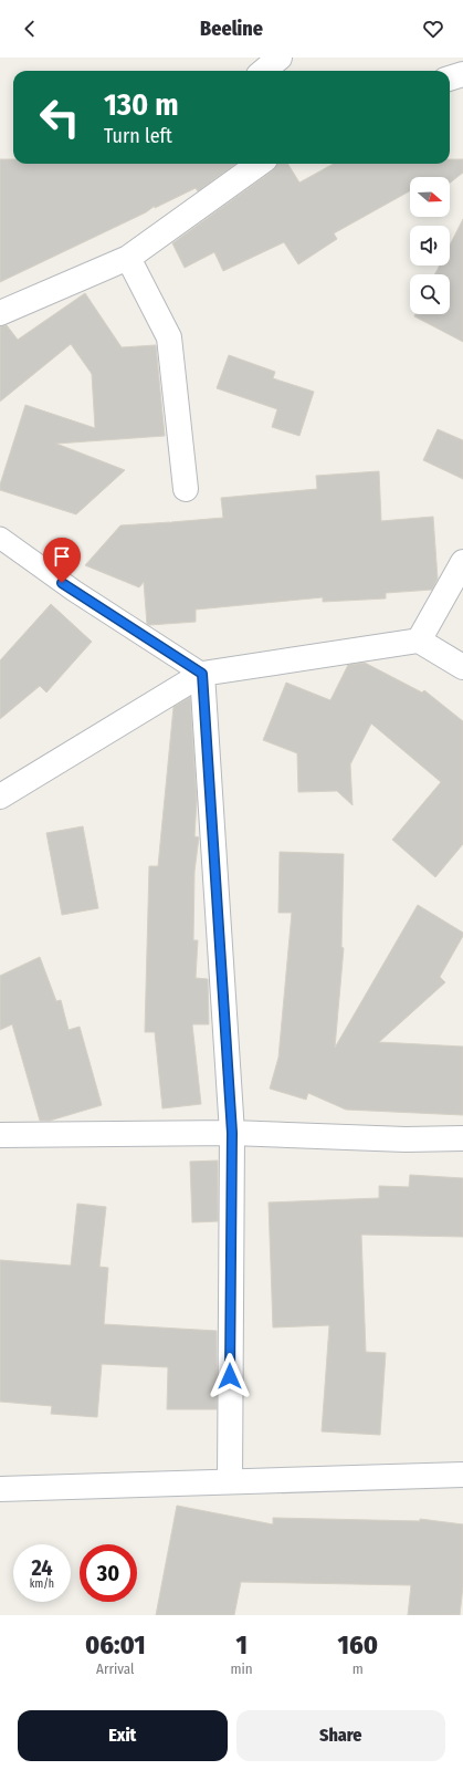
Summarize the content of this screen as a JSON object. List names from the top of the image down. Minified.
{"north":"right","page":{"header":"Beeline","turn":["130 m","Turn left"],"speed":"24 km/h","limit":"30","eta":["06:01","Arrival","1","min","160","m"],"buttons":["Exit","Share"]}}
